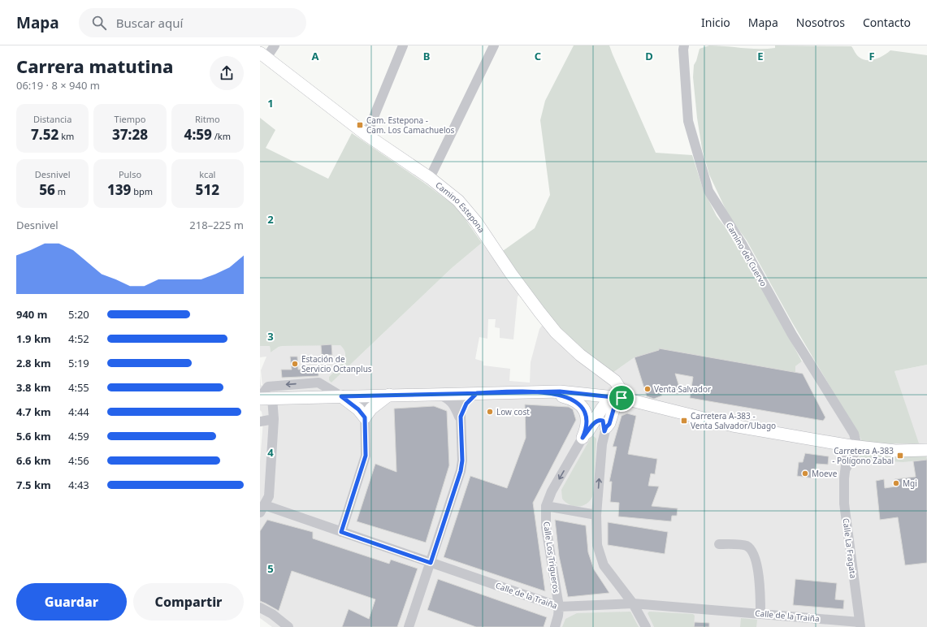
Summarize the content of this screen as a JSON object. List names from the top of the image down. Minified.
{"streets":{"main road":["Camino Estepona"],"street":["Camino del Cuervo","Calle La Fragata","Calle Los Trigueros","Calle de la Traiña"]},"crossings":[["Camino del Cuervo","Calle La Fragata"],["Calle La Fragata","Calle de la Traiña"],["Calle Los Trigueros","Calle de la Traiña"]],"places":{"transit":["Cam. Estepona - Cam. Los Camachuelos","Carretera A-383 - Venta Salvador/Ubago","Carretera A-383 - Polígono Zabal"],"other":["Estación de Servicio Octanplus","Venta Salvador","Low cost","Moeve","Mgi"]},"page":{"header":"Mapa","search":"Buscar aquí","nav":["Inicio","Mapa","Nosotros","Contacto"],"heading":["Carrera matutina","06:19 · 8 × 940 m"],"stats":[["Distancia","7.52 km"],["Tiempo","37:28"],["Ritmo","4:59 /km"],["Desnivel","56 m"],["Pulso","139 bpm"],["kcal","512"]],"chart":["Desnivel","218–225 m"],"list":[{"name":"940 m","note":"5:20"},{"name":"1.9 km","note":"4:52"},{"name":"2.8 km","note":"5:19"},{"name":"3.8 km","note":"4:55"},{"name":"4.7 km","note":"4:44"},{"name":"5.6 km","note":"4:59"},{"name":"6.6 km","note":"4:56"},{"name":"7.5 km","note":"4:43"}],"buttons":["Guardar","Compartir"]},"grid":{"columns":["A","B","C","D","E","F"],"rows":["1","2","3","4","5"]}}
